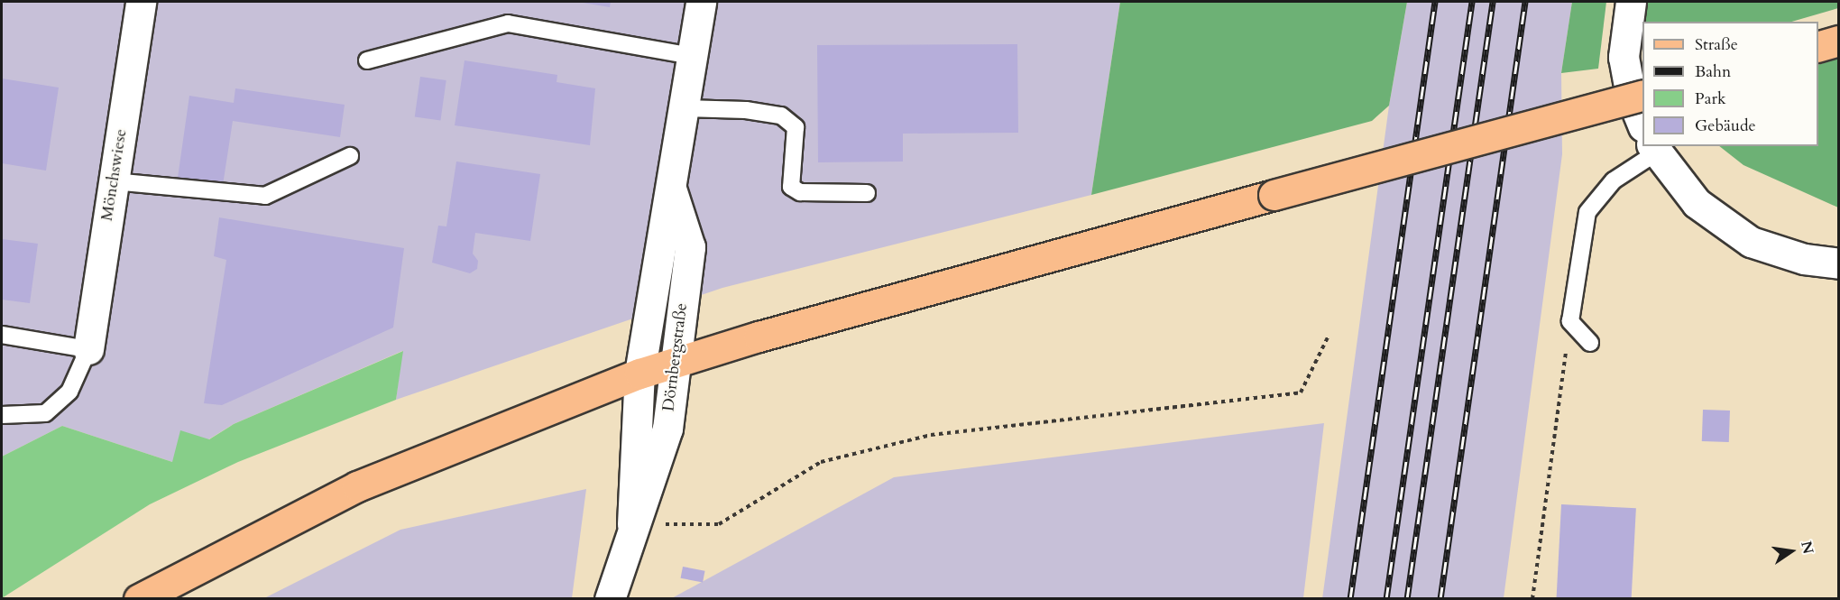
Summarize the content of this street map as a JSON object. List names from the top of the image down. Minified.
{"streets":{"street":["Mönchswiese","Dörnbergstraße"]},"legend":["Straße","Bahn","Park","Gebäude"],"north":"right"}
